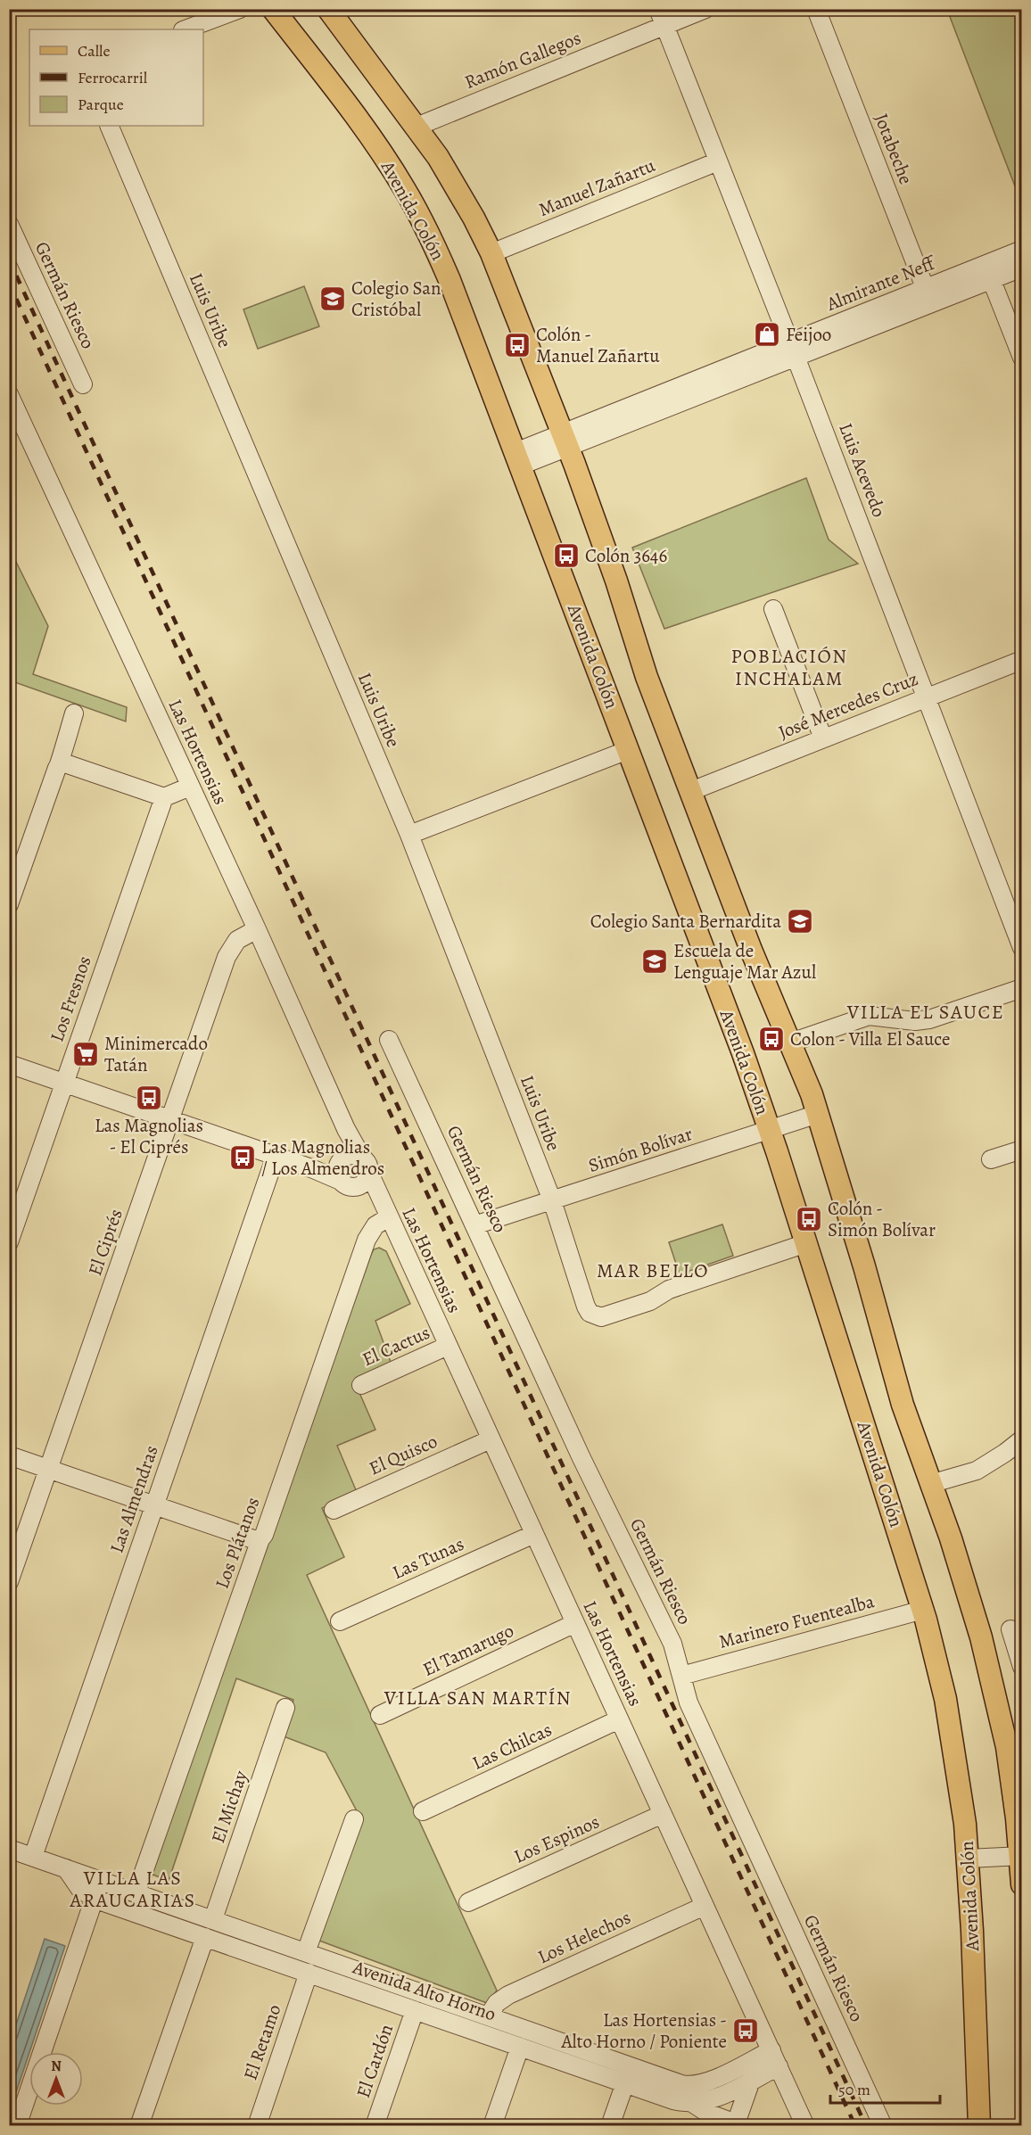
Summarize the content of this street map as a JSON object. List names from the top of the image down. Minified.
{"streets":{"main road":["Avenida Colón"],"street":["Ramón Gallegos","Jotabeche","Manuel Zañartu","Almirante Neff","Germán Riesco","Luis Uribe","Luis Acevedo","José Mercedes Cruz","Las Hortensias","Los Fresnos","Simón Bolívar","El Ciprés","El Cactus","El Quisco","Las Almendras","Los Plátanos","Las Tunas","Marinero Fuentealba","El Tamarugo","Las Chilcas","El Michay","Los Espinos","Los Helechos","Avenida Alto Horno","El Retamo","El Cardón"]},"crossings":[["Ramón Gallegos","Luis Acevedo"],["Jotabeche","Almirante Neff"],["Manuel Zañartu","Luis Acevedo"],["Avenida Colón","Almirante Neff"],["Avenida Colón","Luis Uribe"],["Avenida Colón","Simón Bolívar"],["Avenida Colón","Marinero Fuentealba"],["Almirante Neff","Luis Acevedo"],["Germán Riesco","Simón Bolívar"],["Germán Riesco","Marinero Fuentealba"],["Luis Uribe","Simón Bolívar"],["Luis Acevedo","José Mercedes Cruz"],["Las Hortensias","Los Fresnos"],["Las Hortensias","El Ciprés"],["Las Hortensias","El Cactus"],["Las Hortensias","El Quisco"],["Las Hortensias","Las Almendras"],["Las Hortensias","Los Plátanos"],["Las Hortensias","Las Tunas"],["Las Hortensias","El Tamarugo"],["Las Hortensias","Las Chilcas"],["Las Hortensias","Los Espinos"],["Las Hortensias","Los Helechos"],["Las Hortensias","Avenida Alto Horno"],["Las Almendras","Avenida Alto Horno"],["Los Plátanos","Avenida Alto Horno"],["El Michay","Avenida Alto Horno"],["Los Helechos","Avenida Alto Horno"],["Avenida Alto Horno","El Retamo"],["Avenida Alto Horno","El Cardón"]],"districts":["POBLACIÓN INCHALAM","VILLA EL SAUCE","MAR BELLO","VILLA SAN MARTÍN","VILLA LAS ARAUCARIAS"],"places":{"school or university":["Colegio San Cristóbal","Colegio Santa Bernardita","Escuela de Lenguaje Mar Azul"],"shop":["Feijoo"],"bus stop":["Colón - Manuel Zañartu","Colón 3646","Colon - Villa El Sauce","Las Magnolias - El Ciprés","Las Magnolias / Los Almendros","Colón - Simón Bolívar","Las Hortensias - Alto Horno / Poniente"],"supermarket":["Minimercado Tatán"]},"legend":["Calle","Ferrocarril","Parque"],"scale_bar":"50 m","north":"top"}
